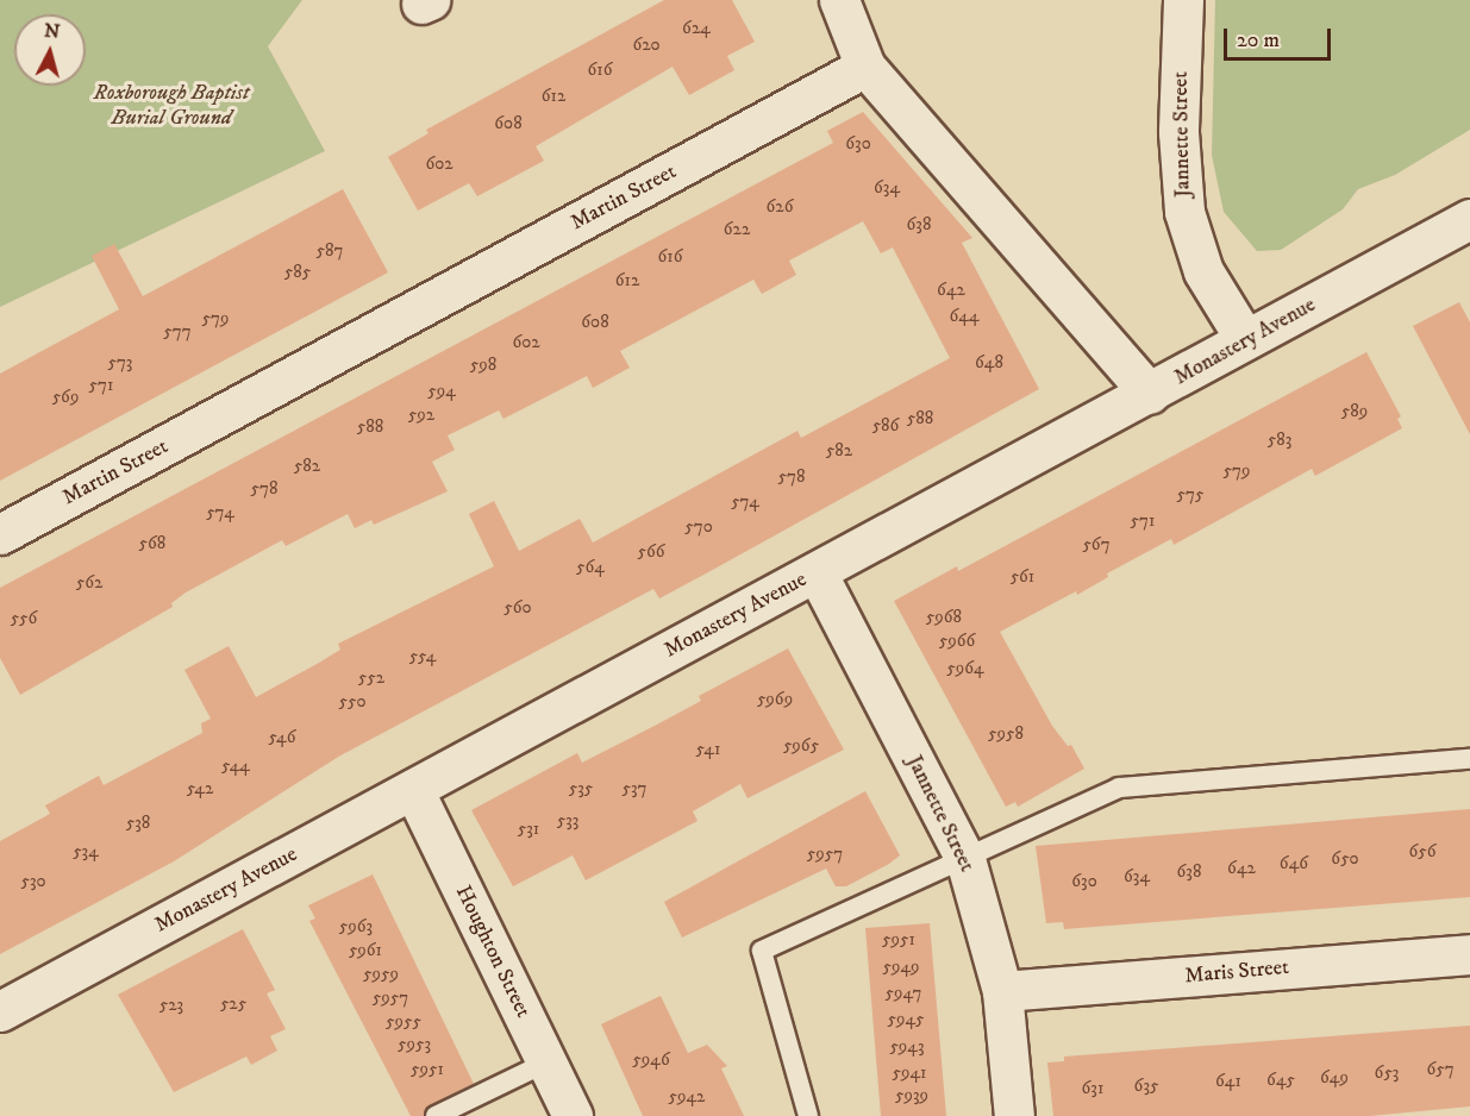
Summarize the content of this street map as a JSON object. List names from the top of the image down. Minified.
{"streets":{"street":["Jannette Street","Martin Street","Monastery Avenue","Houghton Street","Maris Street"]},"crossings":[["Jannette Street","Monastery Avenue"],["Jannette Street","Maris Street"],["Monastery Avenue","Houghton Street"]],"parks":["Roxborough Baptist Burial Ground"],"house_numbers":["624","620","616","612","608","630","602","634","626","638","622","587","616","585","612","642","644","579","608","577","602","573","648","598","571","594","569","589","592","588","586","588","583","582","582","579","578","578","575","574","574","571","570","568","567","566","564","561","562","560","5968","556","5966","554","5964","552","5969","550","5958","546","5965","541","544","542","535","537","533","538","531","534","656","5957","650","646","642","638","634","530","630","5963","5951","5961","5949","5959","5947","5957","525","523","5945","5955","5953","5943","5946","5951","657","5941","653","649","645","641","635","631","5939","5942"],"scale_bar":"20 m","north":"top"}
